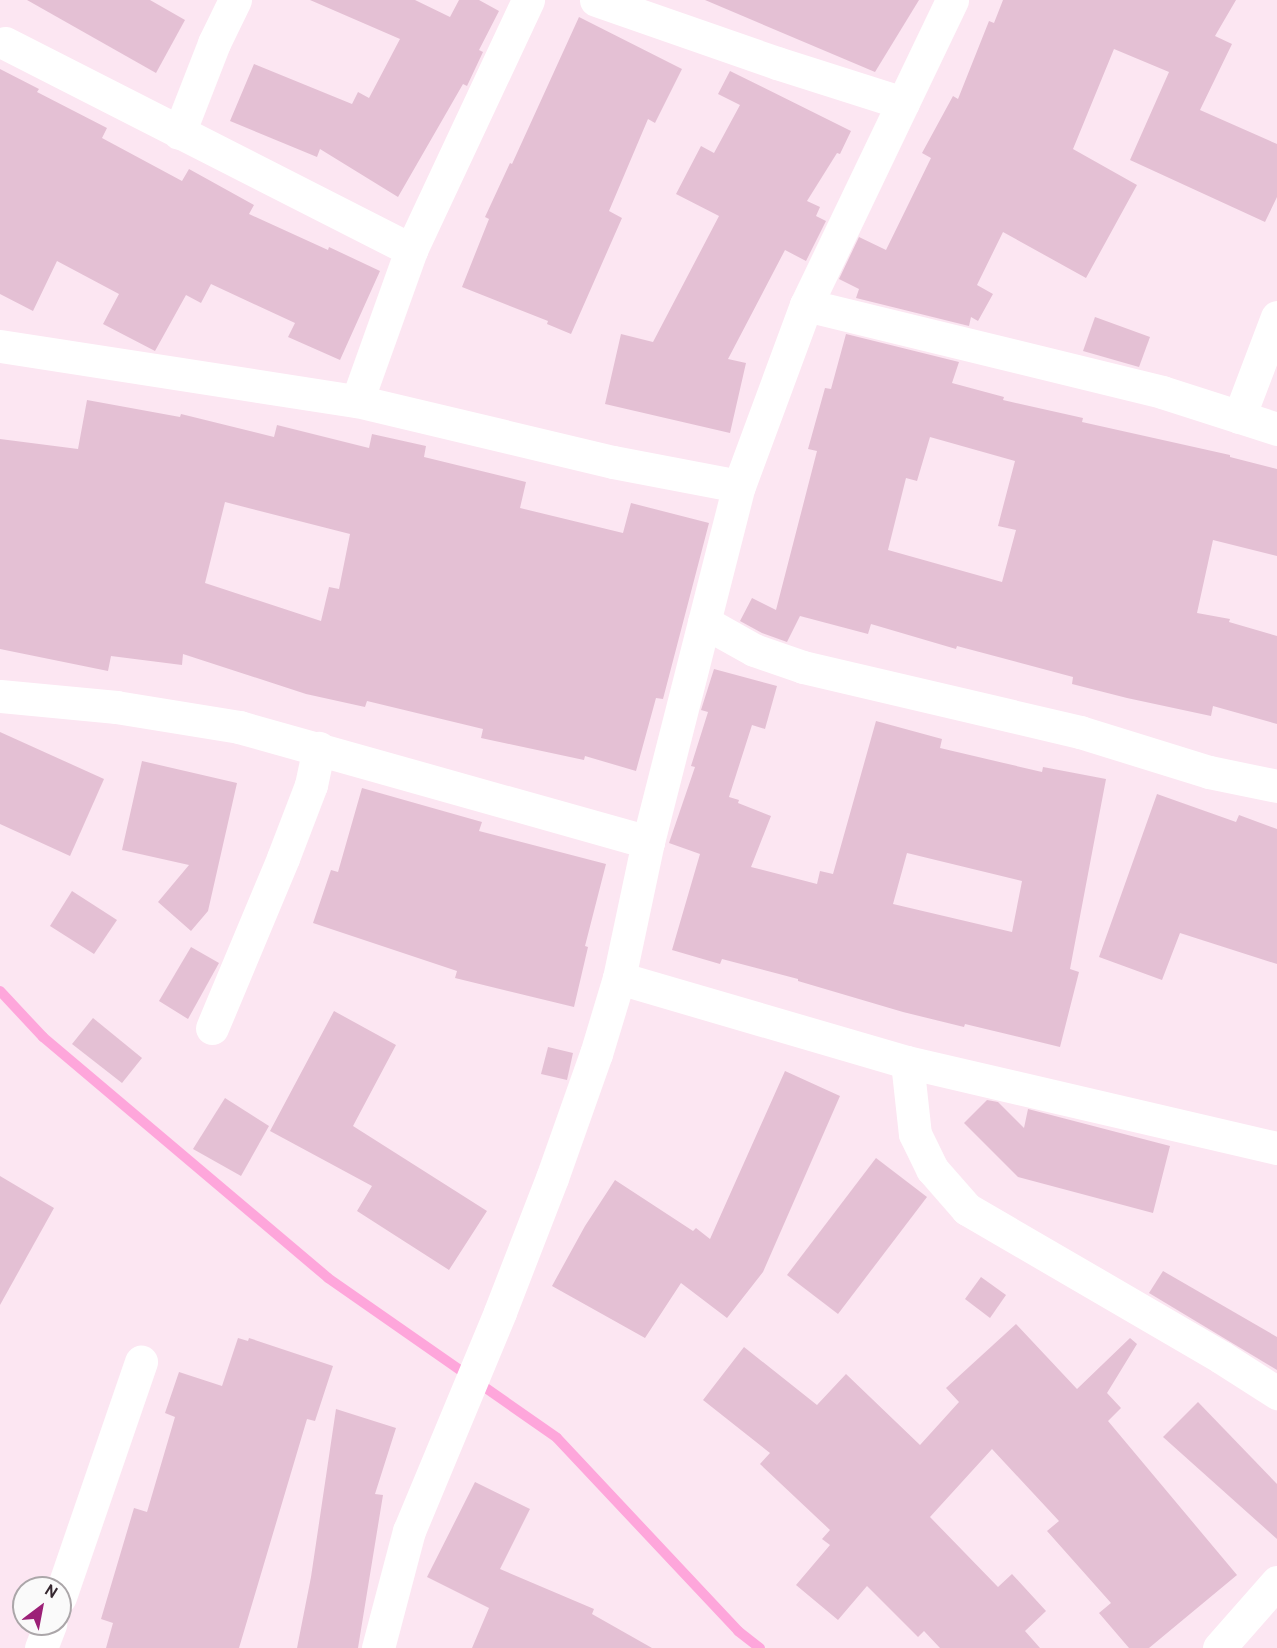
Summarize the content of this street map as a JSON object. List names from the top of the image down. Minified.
{"north":"top right"}
